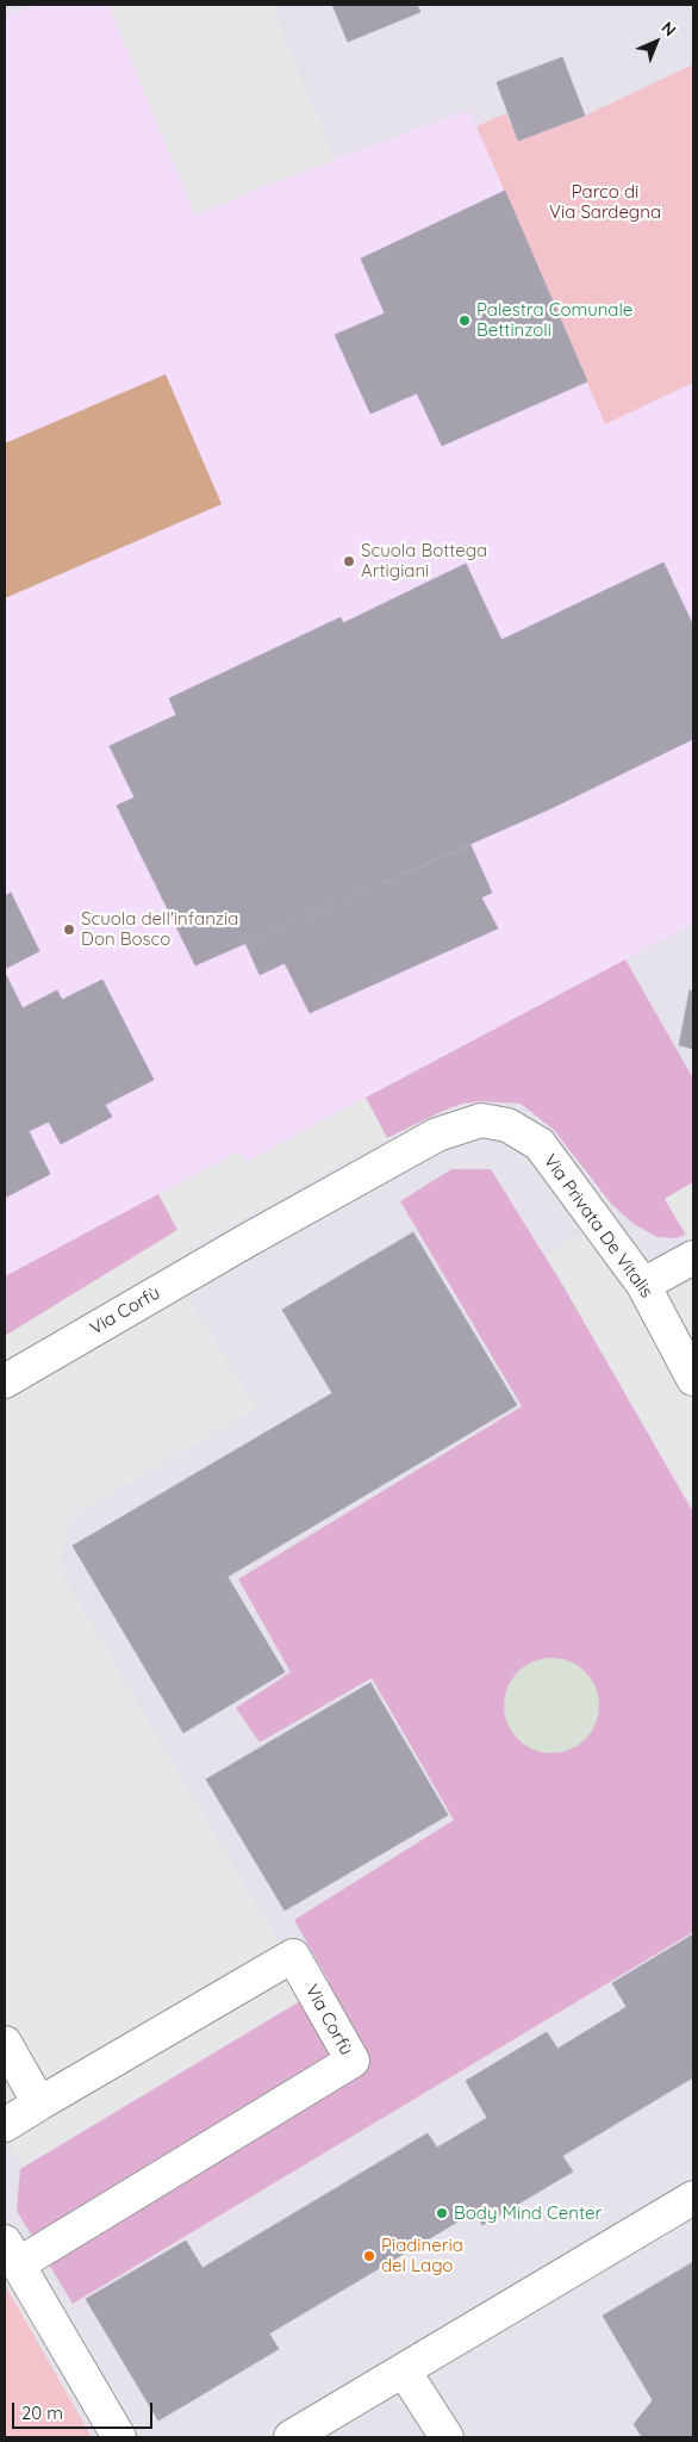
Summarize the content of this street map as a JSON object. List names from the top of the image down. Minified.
{"streets":{"street":["Via Privata De Vitalis","Via Corfù"]},"crossings":[["Via Privata De Vitalis","Via Corfù"]],"parks":["Parco di Via Sardegna"],"places":["Palestra Comunale Bettinzoli","Scuola Bottega Artigiani","Scuola dell'infanzia Don Bosco","Body Mind Center","Piadineria del Lago"],"scale_bar":"20 m","north":"top right"}
